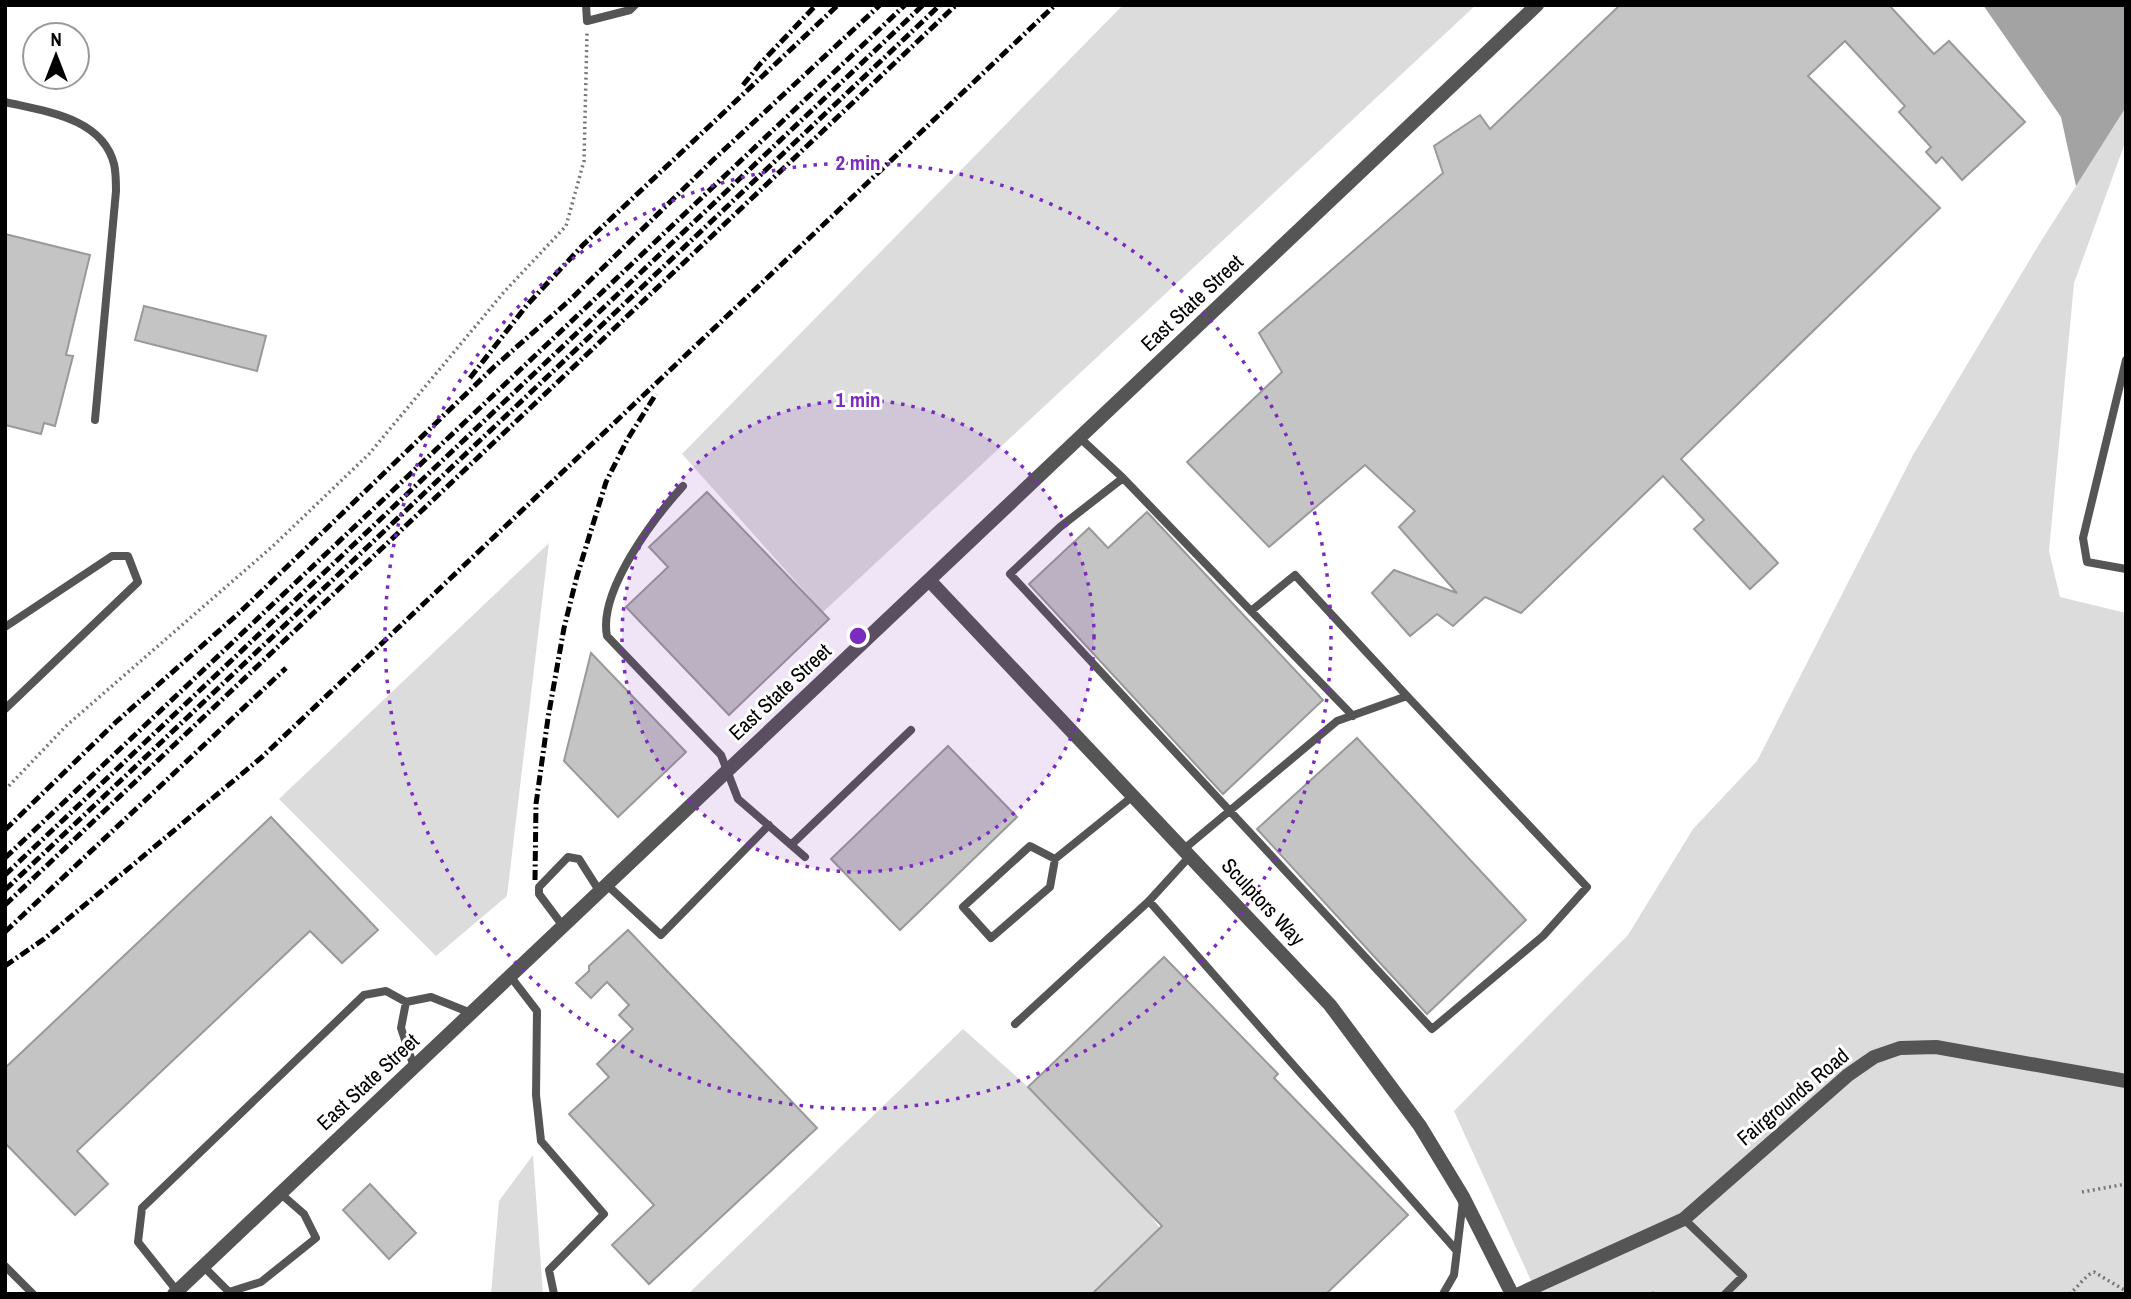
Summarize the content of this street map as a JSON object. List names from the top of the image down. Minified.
{"streets":{"street":["East State Street","Sculptors Way","Fairgrounds Road"]},"crossings":[["East State Street","Sculptors Way"]],"north":"top","rings":["2 min","1 min"]}
